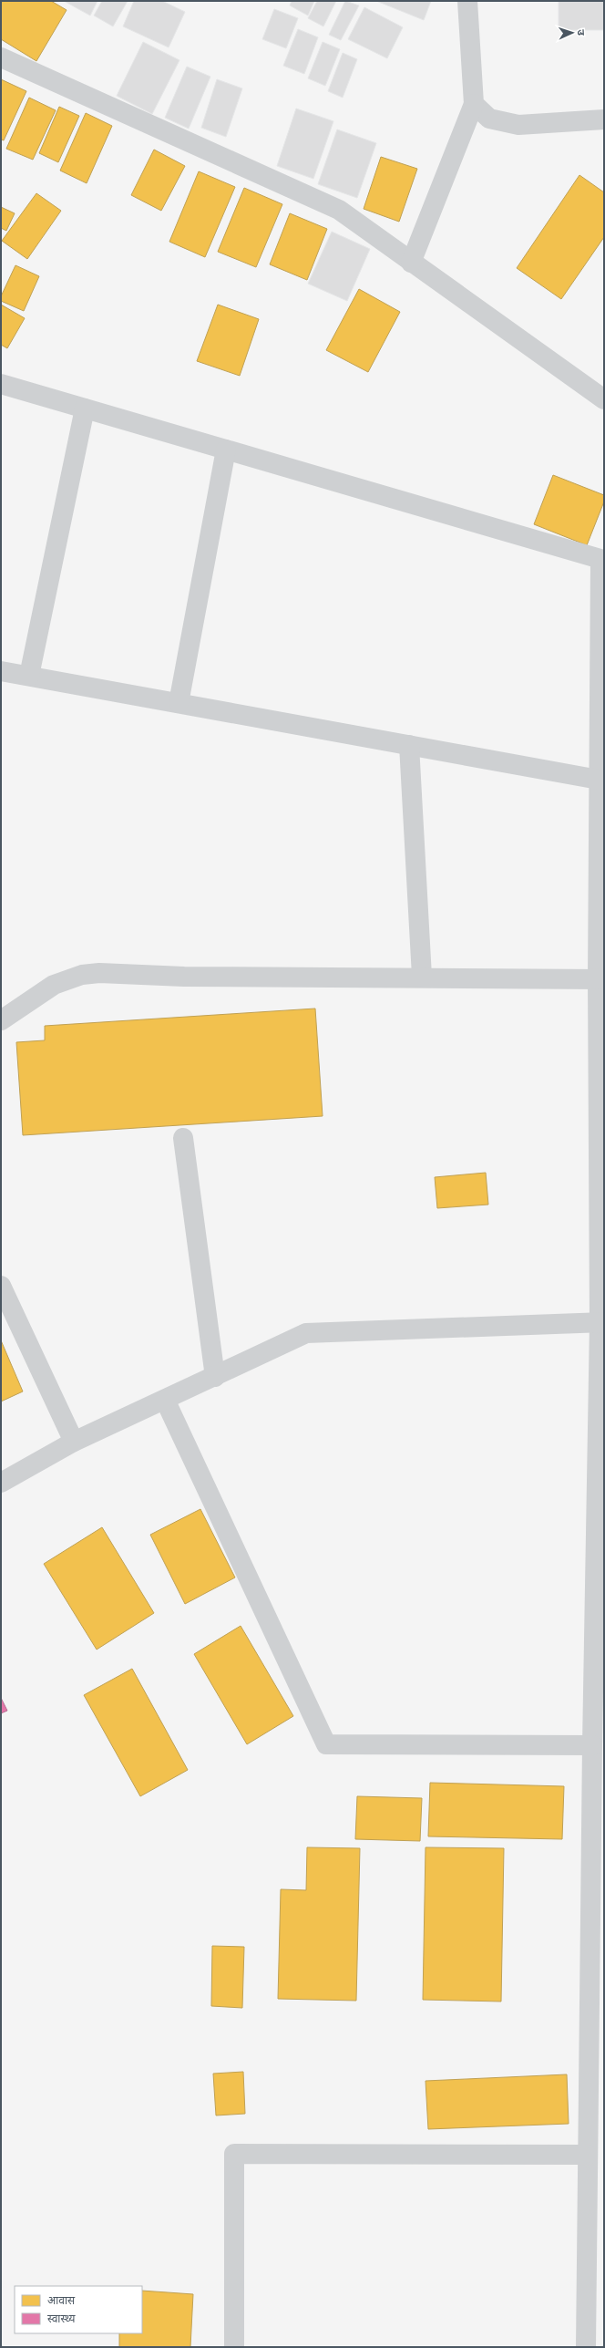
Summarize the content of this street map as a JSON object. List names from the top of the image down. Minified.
{"legend":["आवास","स्वास्थ्य"],"north":"right"}
